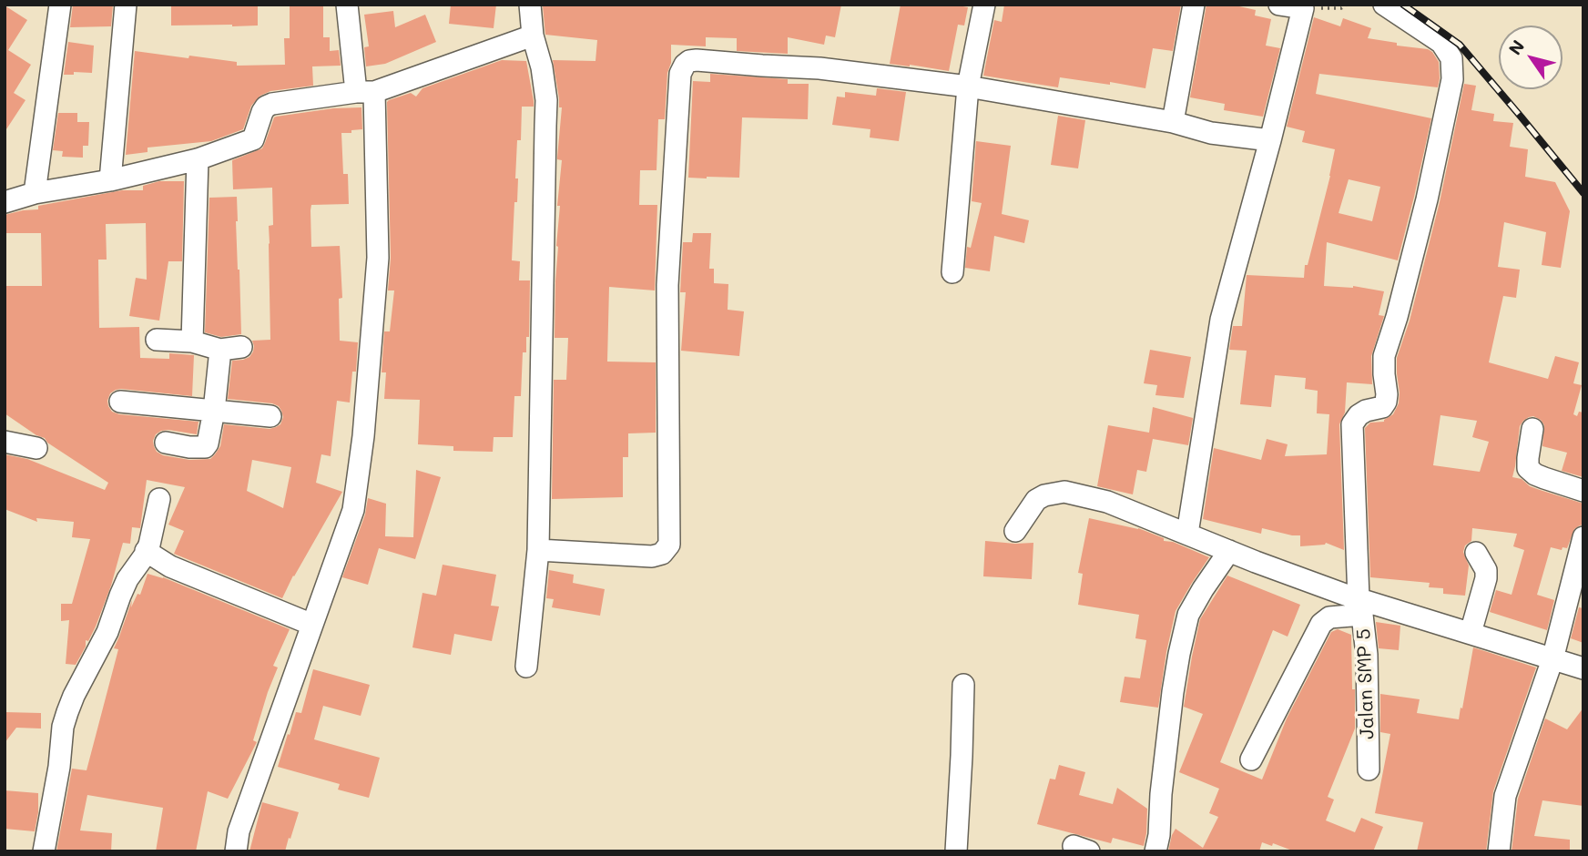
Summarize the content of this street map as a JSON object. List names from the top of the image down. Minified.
{"streets":{"street":["Jalan SMP 5"]},"north":"top left"}
